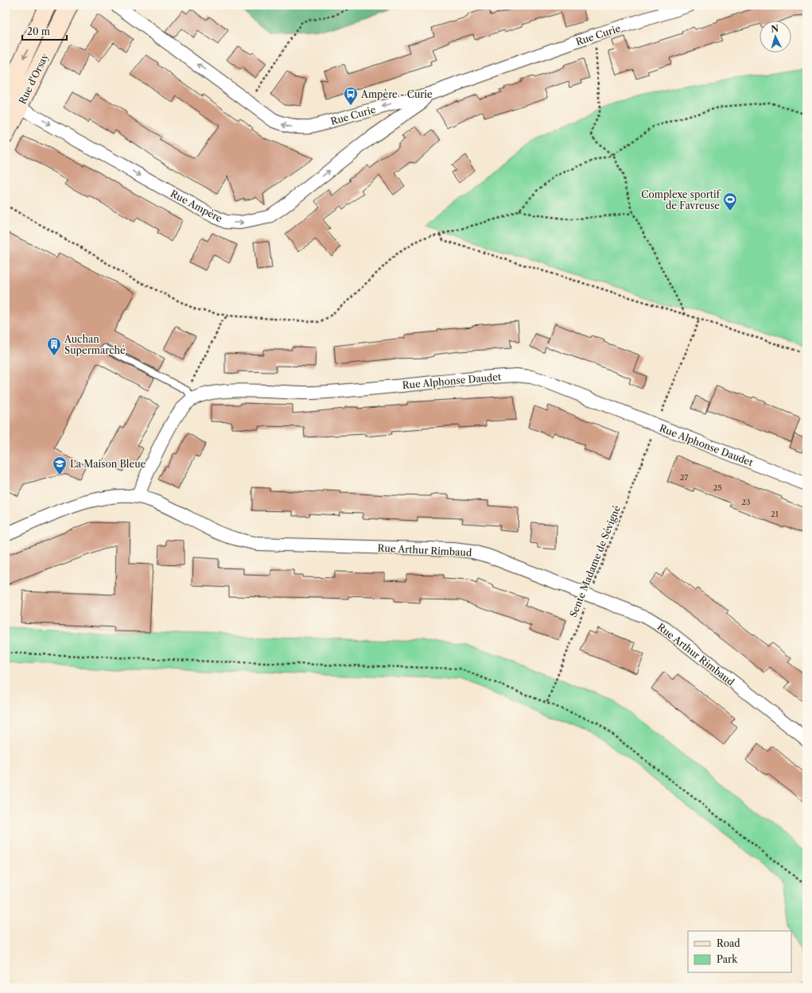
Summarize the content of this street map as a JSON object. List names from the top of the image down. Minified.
{"streets":{"main road":["Rue d'Orsay"],"street":["Rue Curie","Rue Ampère","Rue Alphonse Daudet","Rue Arthur Rimbaud"],"path":["Sente Madame de Sévigné"]},"crossings":[["Rue Curie","Rue Ampère"],["Rue d'Orsay","Rue Ampère"],["Rue Alphonse Daudet","Sente Madame de Sévigné"],["Rue Arthur Rimbaud","Sente Madame de Sévigné"]],"one_way":["Rue Curie","Rue Ampère"],"places":{"bus stop":["Ampère - Curie"],"sports":["Complexe sportif de Favreuse"],"building":["Auchan Supermarché"],"school or university":["La Maison Bleue"]},"house_numbers":["27","25","23","21"],"legend":["Road","Park"],"scale_bar":"20 m","north":"top"}
